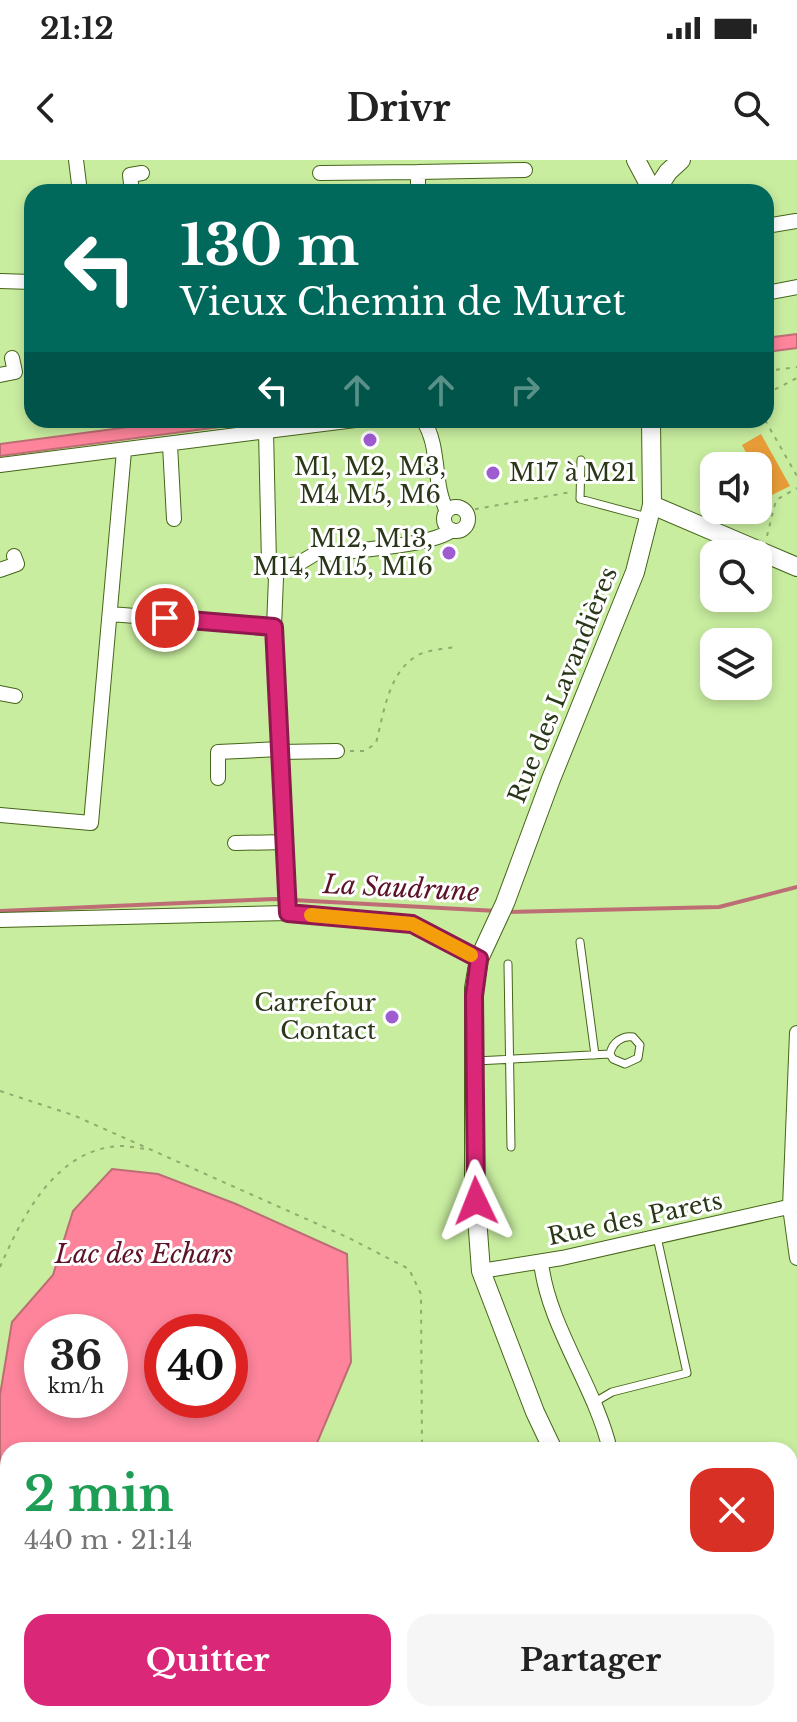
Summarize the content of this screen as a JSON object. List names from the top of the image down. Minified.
{"streets":{"street":["Rue des Lavandières","Rue des Parets"]},"crossings":[["Rue des Lavandières","Rue des Parets"]],"water":["La Saudrune","Lac des Echars"],"places":["M1, M2, M3, M4 M5, M6","M17 à M21","M12, M13, M14, M15, M16","Carrefour Contact"],"page":{"status":"21:12","header":"Drivr","turn":["130 m","Vieux Chemin de Muret"],"speed":"36 km/h","limit":"40","heading":["2 min","440 m · 21:14"],"buttons":["Quitter","Partager"]}}
